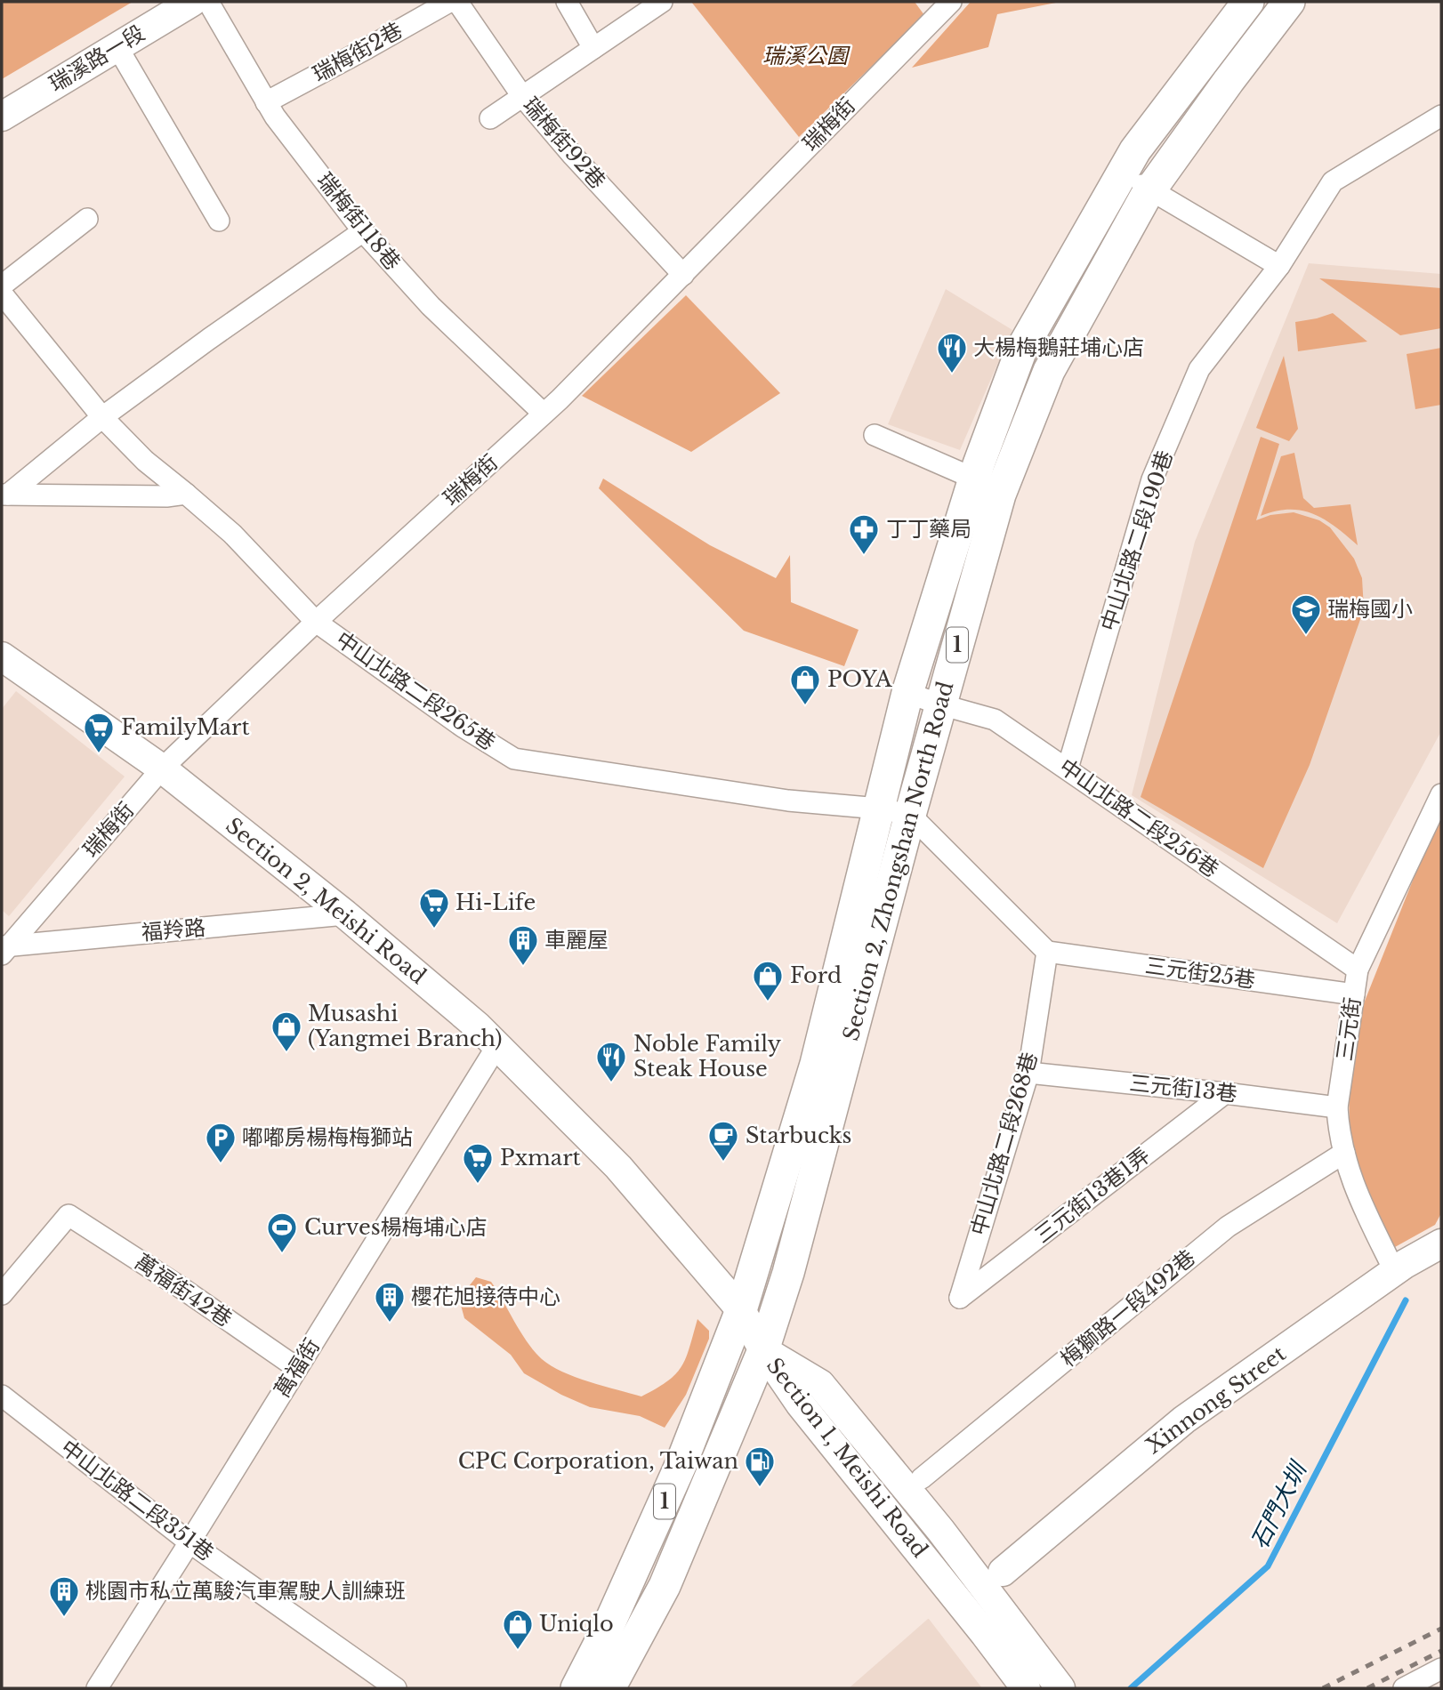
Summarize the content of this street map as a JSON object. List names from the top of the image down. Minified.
{"streets":{"main road":["1","Section 2, Zhongshan North Road"],"street":["瑞梅街2巷","瑞溪路一段","瑞梅街","瑞梅街92巷","瑞梅街118巷","中山北路二段190巷","中山北路二段265巷","中山北路二段256巷","Section 2, Meishi Road","福羚路","三元街25巷","三元街","三元街13巷","中山北路二段268巷","三元街13巷1弄","萬福街42巷","梅獅路一段492巷","萬福街","Xinnong Street","Section 1, Meishi Road","中山北路二段351巷"]},"crossings":[["瑞梅街2巷","瑞梅街118巷"],["瑞梅街","瑞梅街92巷"],["瑞梅街","瑞梅街118巷"],["瑞梅街","中山北路二段265巷"],["瑞梅街","Section 2, Meishi Road"],["瑞梅街","福羚路"],["中山北路二段190巷","中山北路二段256巷"],["中山北路二段265巷","Section 2, Zhongshan North Road"],["中山北路二段256巷","Section 2, Zhongshan North Road"],["中山北路二段256巷","三元街"],["Section 2, Zhongshan North Road","Section 2, Meishi Road"],["Section 2, Zhongshan North Road","Section 1, Meishi Road"],["Section 2, Meishi Road","福羚路"],["Section 2, Meishi Road","萬福街"],["Section 2, Meishi Road","Section 1, Meishi Road"],["三元街25巷","三元街"],["三元街25巷","中山北路二段268巷"],["三元街","三元街13巷"],["三元街","梅獅路一段492巷"],["三元街","Xinnong Street"],["三元街13巷","中山北路二段268巷"],["三元街13巷","三元街13巷1弄"],["中山北路二段268巷","三元街13巷1弄"],["萬福街42巷","萬福街"],["萬福街","中山北路二段351巷"]],"water":["石門大圳"],"parks":["瑞溪公園"],"places":{"restaurant":["大楊梅鵝莊埔心店","Noble Family Steak House"],"pharmacy":["丁丁藥局"],"school or university":["瑞梅國小"],"shop":["POYA","Ford","Musashi (Yangmei Branch)","Uniqlo"],"supermarket":["FamilyMart","Hi-Life","Pxmart"],"building":["車麗屋","櫻花旭接待中心","桃園市私立萬駿汽車駕駛人訓練班"],"cafe":["Starbucks"],"parking":["嘟嘟房楊梅梅獅站"],"sports":["Curves楊梅埔心店"],"fuel station":["CPC Corporation, Taiwan"]}}
